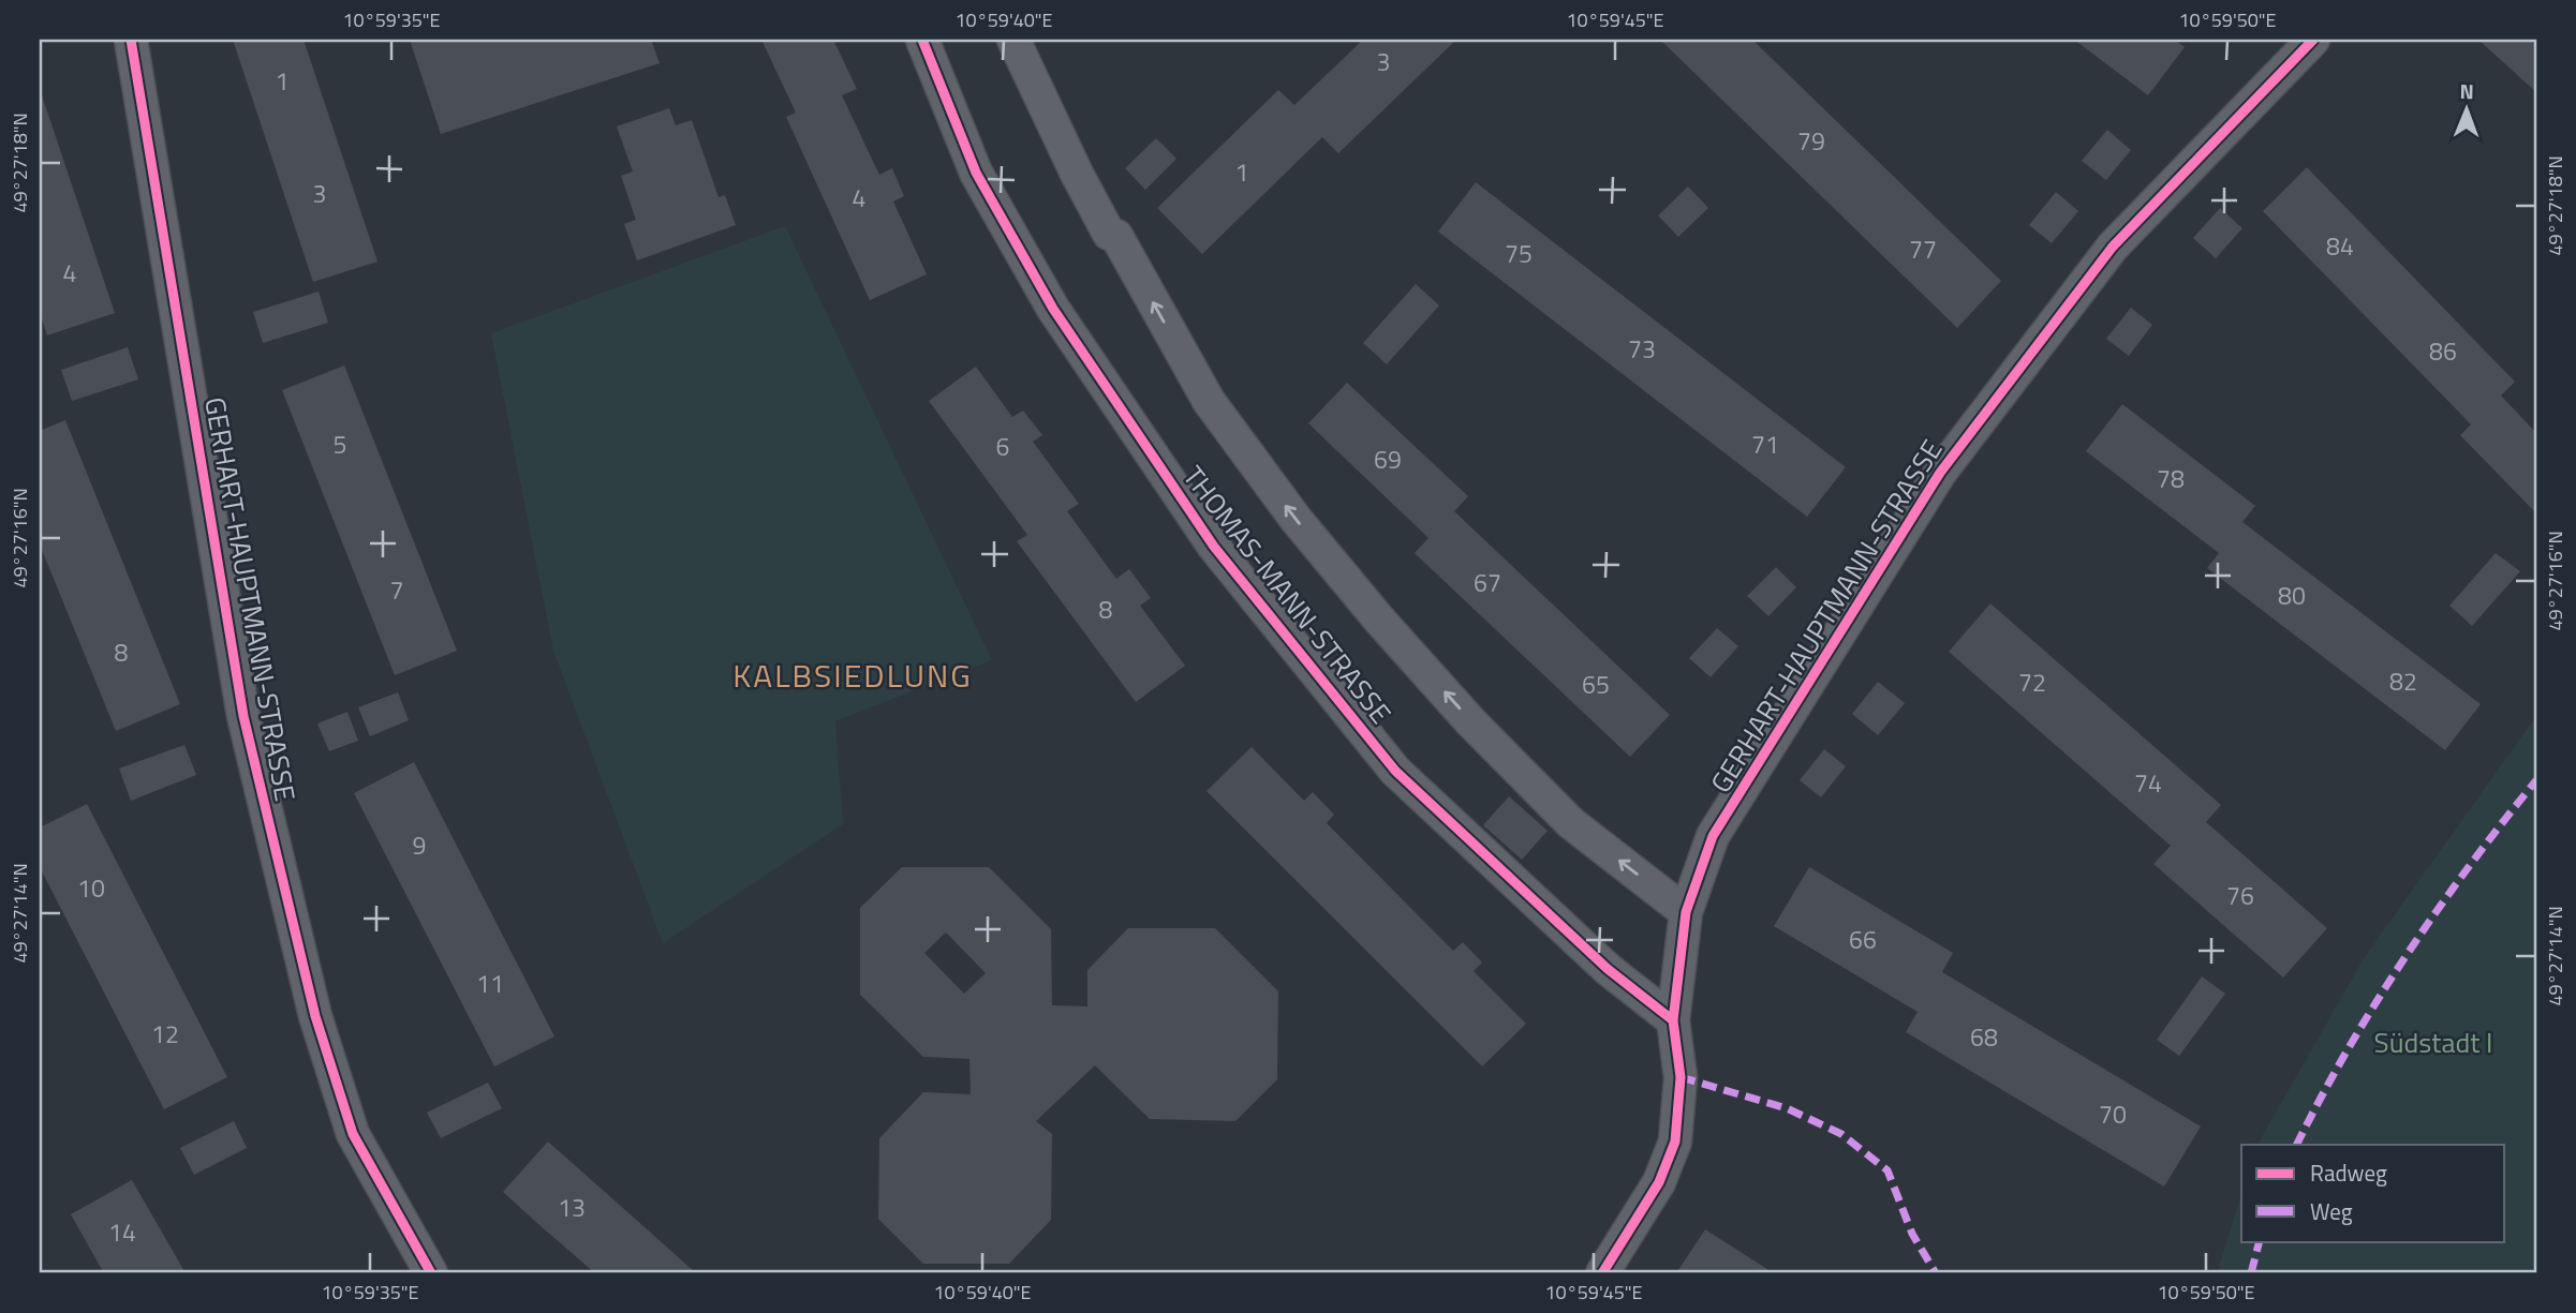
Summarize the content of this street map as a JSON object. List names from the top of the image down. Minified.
{"streets":{"street":["THOMAS-MANN-STRASSE","GERHART-HAUPTMANN-STRASSE"]},"crossings":[["THOMAS-MANN-STRASSE","GERHART-HAUPTMANN-STRASSE"]],"districts":["KALBSIEDLUNG"],"parks":["Südstadt I"],"house_numbers":["3","1","79","1","3","4","84","77","75","4","73","86","5","71","6","69","78","67","7","80","8","8","82","72","65","74","9","10","76","66","11","12","68","70","13","14"],"legend":["Radweg","Weg"],"north":"top","coordinates":["10°59'35\"E","10°59'40\"E","10°59'45\"E","10°59'50\"E","49°27'18\"N","49°27'16\"N","49°27'14\"N"]}
